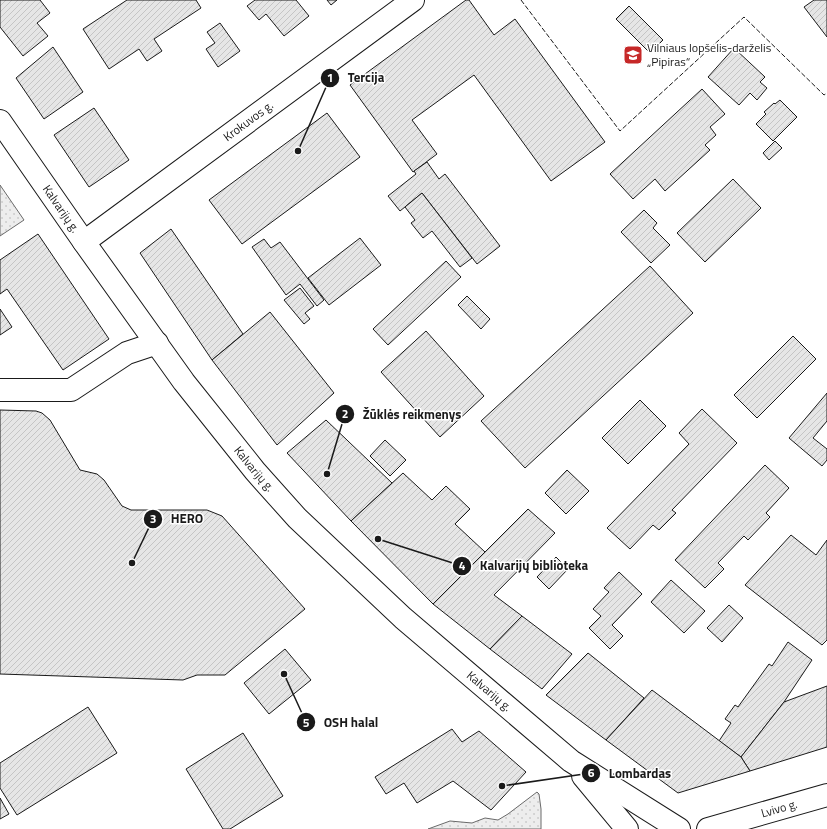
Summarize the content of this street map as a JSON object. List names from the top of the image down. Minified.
{"streets":{"main road":["Krokuvos g.","Kalvarijų g.","Lvivo g."]},"crossings":[["Krokuvos g.","Kalvarijų g."]],"places":{"school or university":["Vilniaus lopšelis-darželis „Pipiras“"],"other":["Tercija","Žūklės reikmenys","Kalvarijų biblioteka","HERO","OSH halal","Lombardas"]}}
